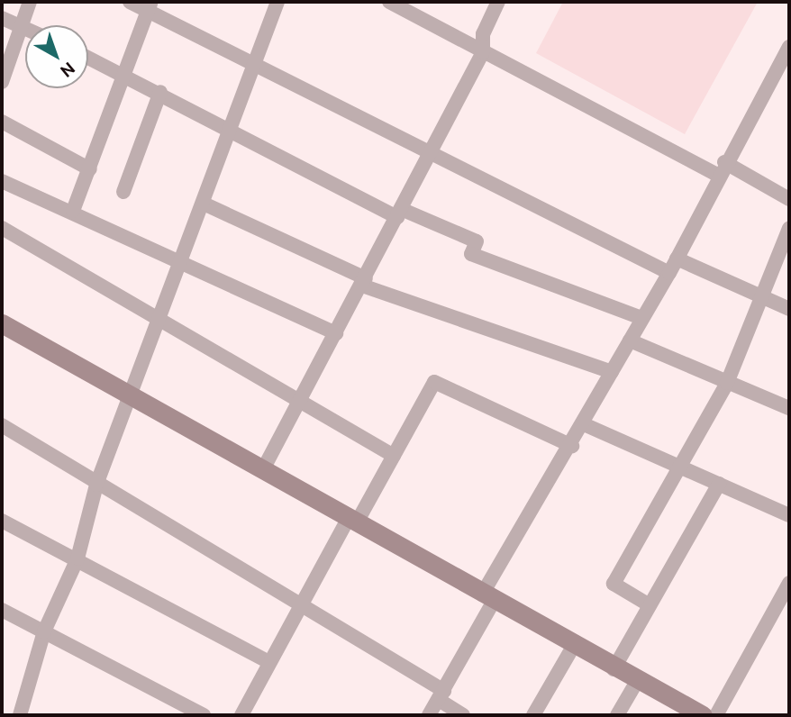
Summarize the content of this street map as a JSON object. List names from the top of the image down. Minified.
{"north":"bottom right"}
